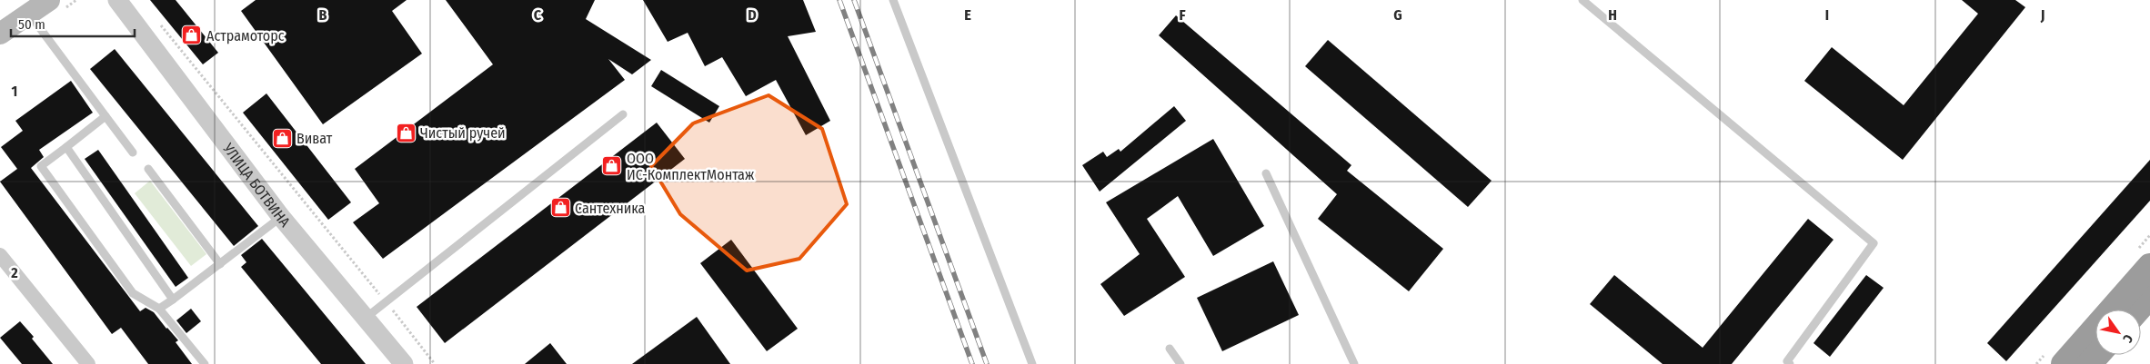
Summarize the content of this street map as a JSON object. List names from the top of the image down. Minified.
{"streets":{"street":["УЛИЦА БОТВИНА"]},"places":{"shop":["Астрамоторс","Чистый ручей","Виват","ООО ИС-КомплектМонтаж","Сантехника"]},"scale_bar":"50 m","north":"bottom right","grid":{"columns":["B","C","D","E","F","G","H","I","J"],"rows":["1","2"]}}
